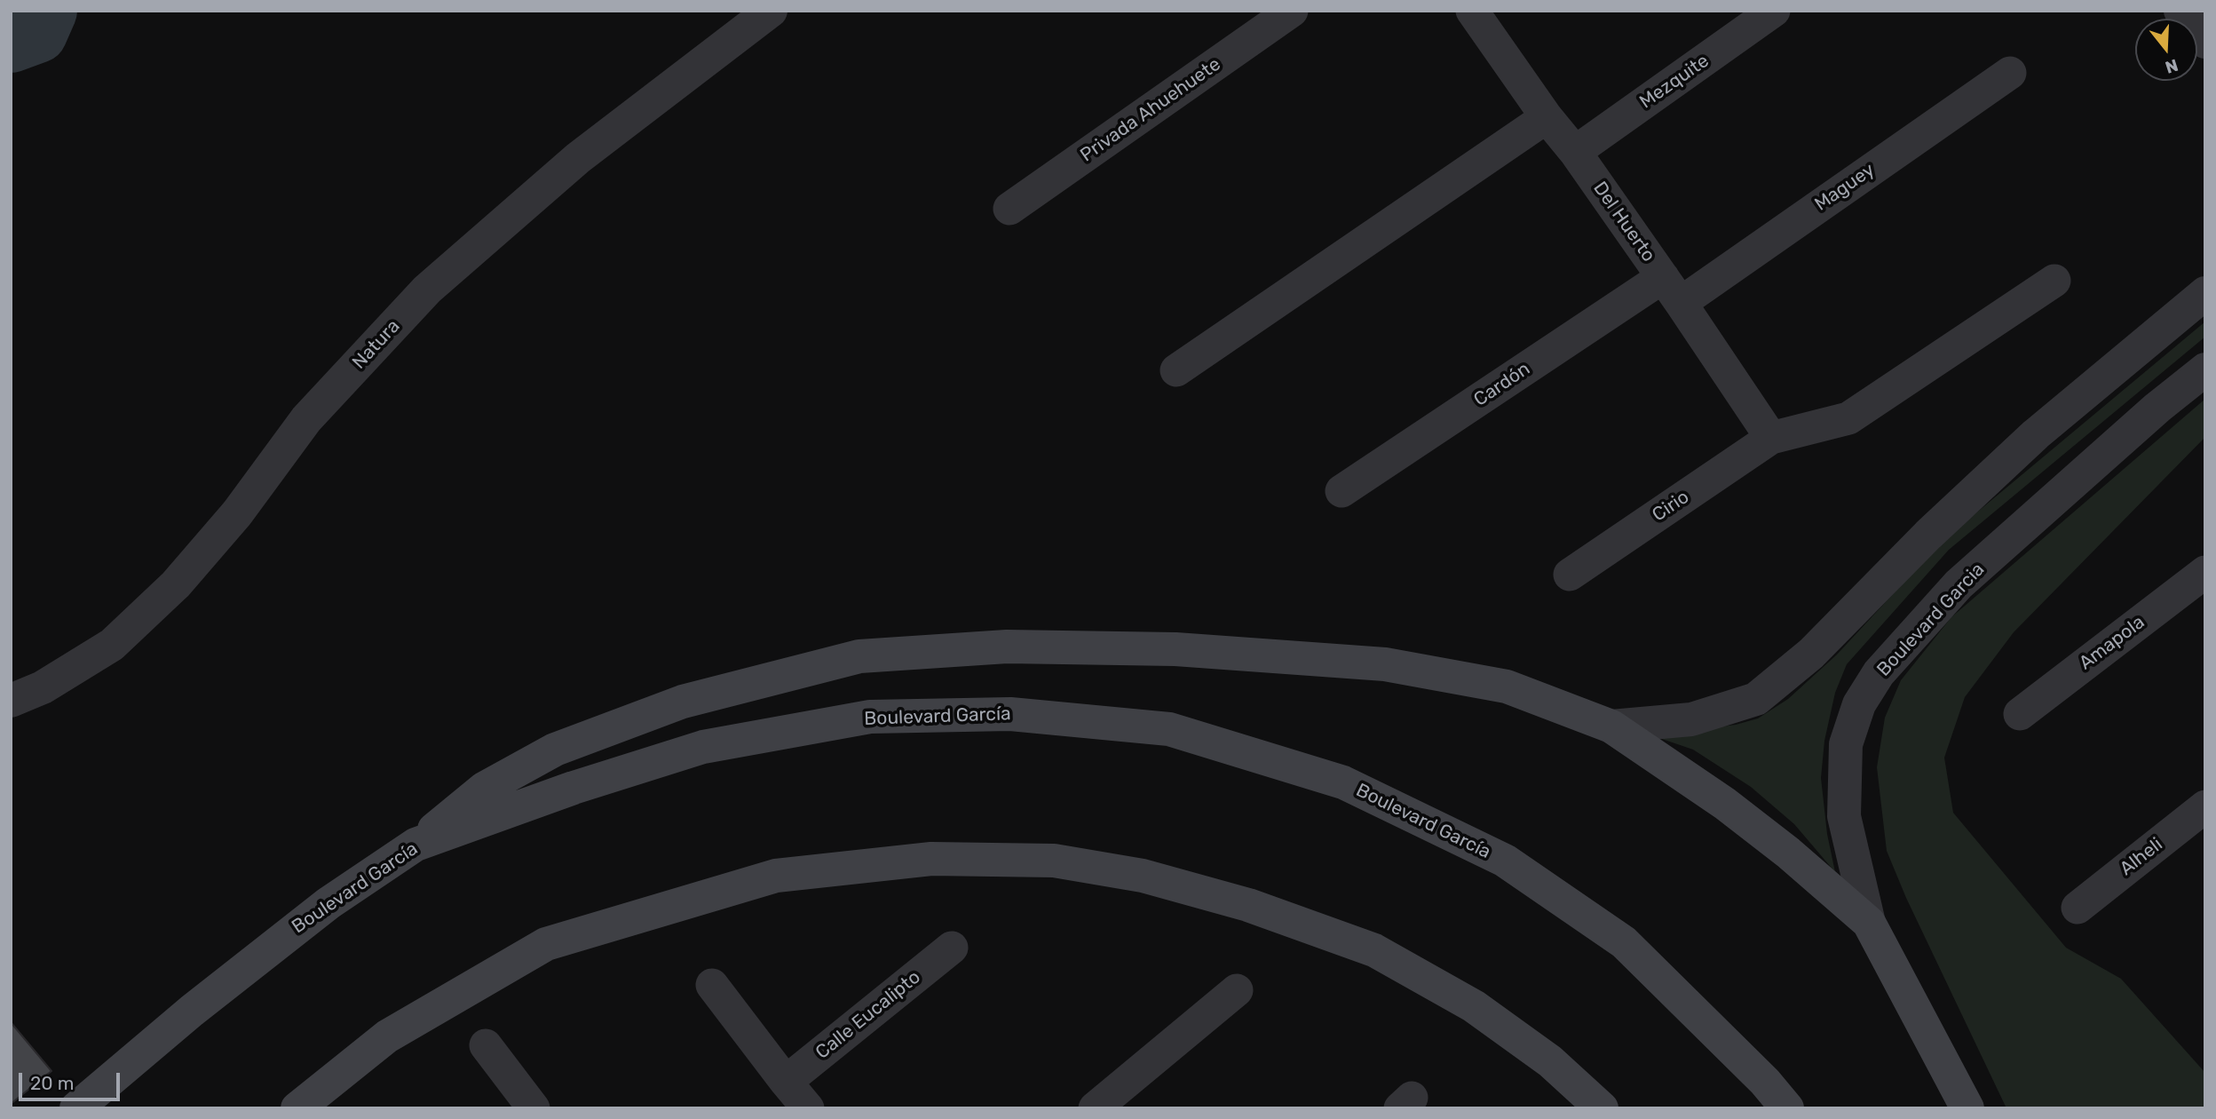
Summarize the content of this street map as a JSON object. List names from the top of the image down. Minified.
{"streets":{"main road":["Boulevard García"],"street":["Mezquite","Privada Ahuehuete","Maguey","Del Huerto","Natura","Cardón","Cirio","Boulevard Garcia","Amapola","Alheli","Calle Eucalipto"]},"crossings":[["Mezquite","Del Huerto"],["Maguey","Del Huerto"],["Maguey","Cardón"],["Del Huerto","Cardón"],["Del Huerto","Cirio"]],"scale_bar":"20 m","north":"bottom"}
